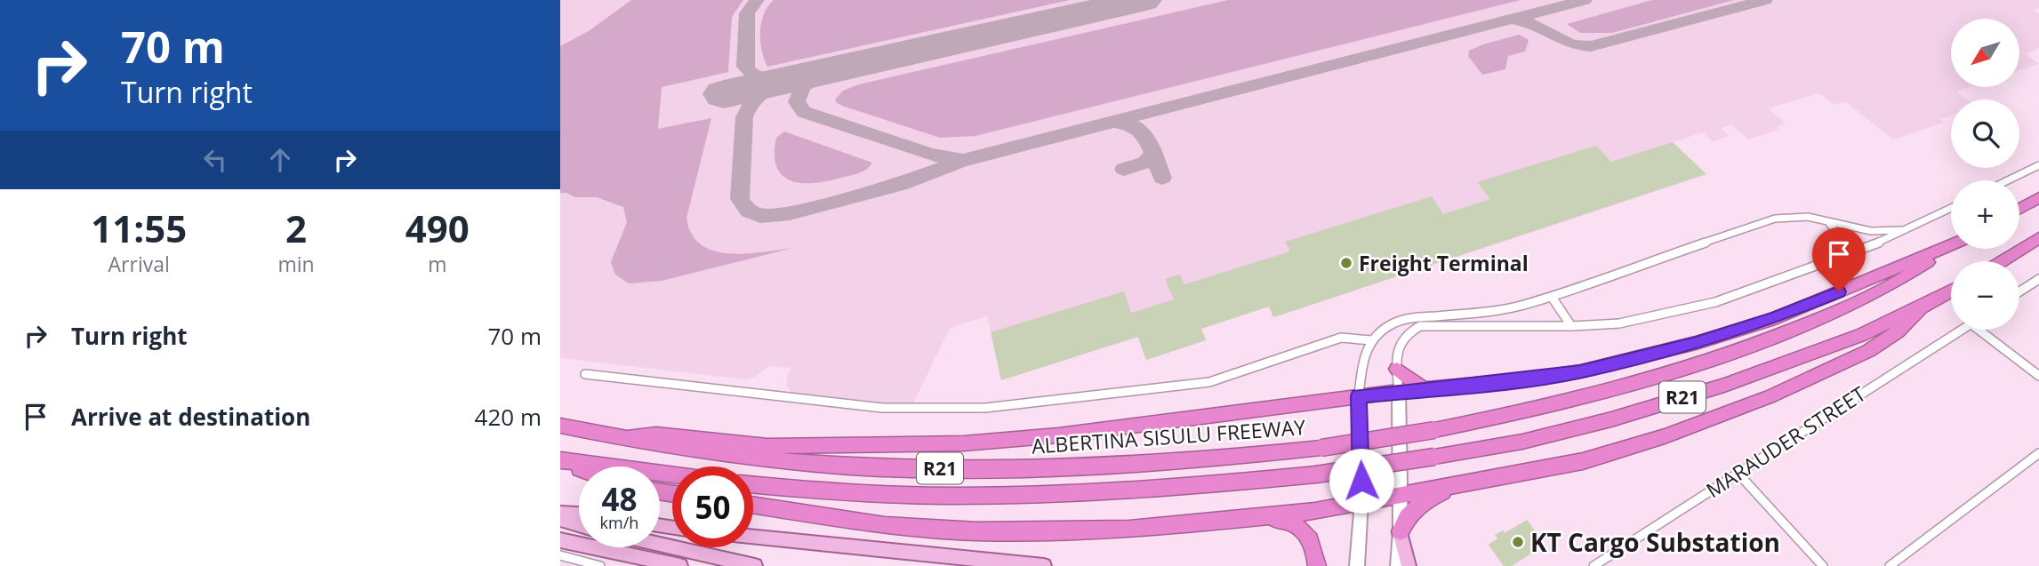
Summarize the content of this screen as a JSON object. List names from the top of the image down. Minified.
{"streets":{"highway":["R21","ALBERTINA SISULU FREEWAY"],"street":["MARAUDER STREET"]},"places":["Freight Terminal","KT Cargo Substation"],"north":"bottom left","page":{"turn":["70 m","Turn right"],"map_buttons":["+","−"],"eta":["11:55","Arrival","2","min","490","m"],"list":[{"name":"Turn right","value":"70 m"},{"name":"Arrive at destination","value":"420 m"}],"speed":"48 km/h","limit":"50"}}
